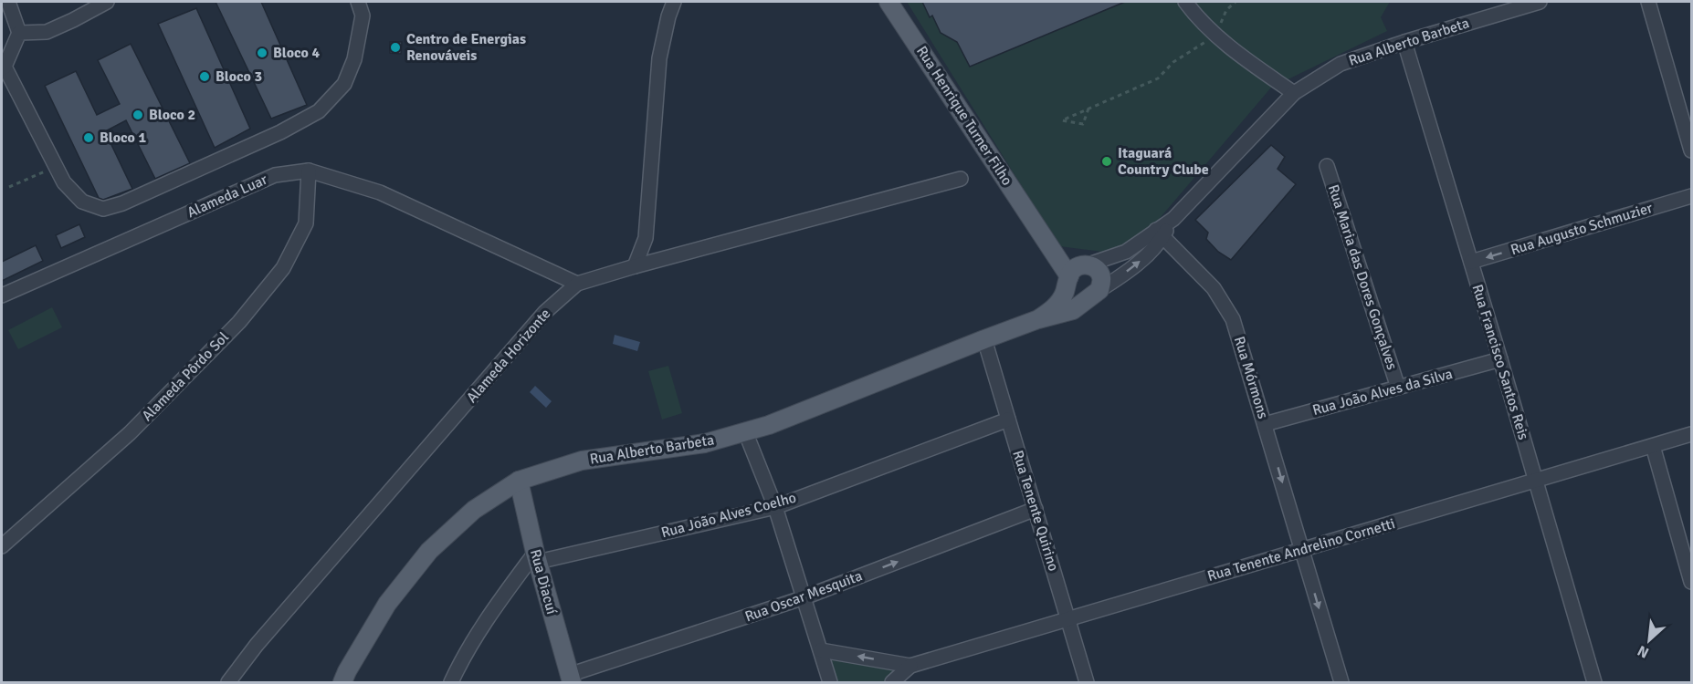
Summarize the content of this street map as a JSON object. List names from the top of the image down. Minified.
{"streets":{"main road":["Rua Alberto Barbeta","Rua Henrique Turner Filho","Rua Diacuí"],"street":["Alameda Luar","Rua Augusto Schmuzier","Rua Maria das Dores Gonçalves","Alameda Horizonte","Rua Francisco Santos Reis","Alameda Pôrdo Sol","Rua Mórmons","Rua João Alves da Silva","Rua Tenente Quirino","Rua João Alves Coelho","Rua Tenente Andrelino Cornetti","Rua Oscar Mesquita"]},"crossings":[["Rua Alberto Barbeta","Rua Francisco Santos Reis"],["Rua Alberto Barbeta","Rua Mórmons"],["Rua Alberto Barbeta","Rua Tenente Quirino"],["Rua Alberto Barbeta","Rua Diacuí"],["Alameda Luar","Alameda Horizonte"],["Alameda Luar","Alameda Pôrdo Sol"],["Rua Augusto Schmuzier","Rua Francisco Santos Reis"],["Rua Maria das Dores Gonçalves","Rua João Alves da Silva"],["Rua Francisco Santos Reis","Rua João Alves da Silva"],["Rua Francisco Santos Reis","Rua Tenente Andrelino Cornetti"],["Rua Mórmons","Rua João Alves da Silva"],["Rua Mórmons","Rua Tenente Andrelino Cornetti"],["Rua Tenente Quirino","Rua João Alves Coelho"],["Rua Tenente Quirino","Rua Tenente Andrelino Cornetti"],["Rua Tenente Quirino","Rua Oscar Mesquita"],["Rua João Alves Coelho","Rua Diacuí"],["Rua Diacuí","Rua Oscar Mesquita"]],"one_way":["Rua Augusto Schmuzier","Rua Mórmons","Rua Oscar Mesquita"],"places":["Centro de Energias Renováveis","Bloco 4","Bloco 3","Bloco 2","Bloco 1","Itaguará Country Clube"],"north":"bottom left"}
